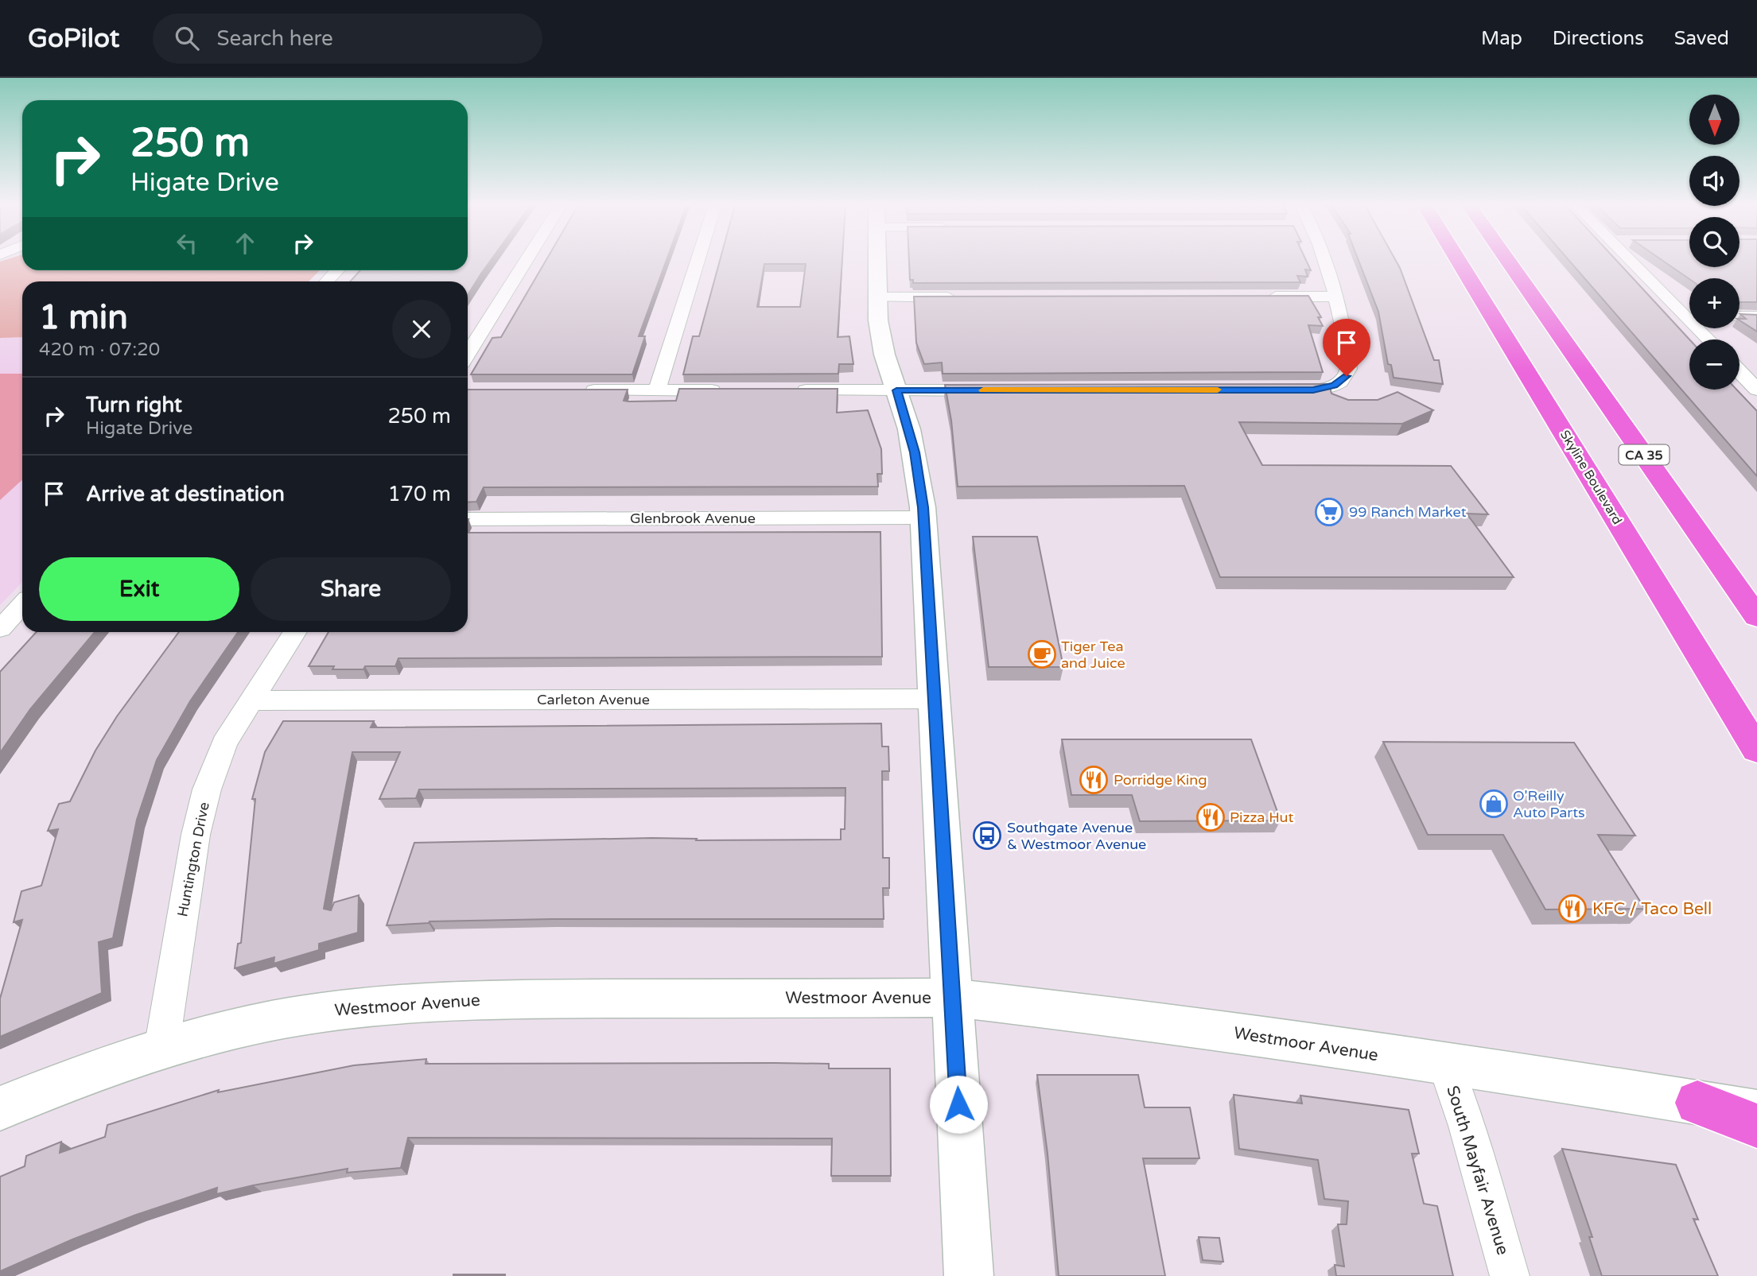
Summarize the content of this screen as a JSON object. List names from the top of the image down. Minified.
{"streets":{"main road":["CA 35","Skyline Boulevard"],"street":["Glenbrook Avenue","Carleton Avenue","Huntington Drive","Westmoor Avenue","South Mayfair Avenue"]},"crossings":[["Carleton Avenue","Huntington Drive"],["Huntington Drive","Westmoor Avenue"],["Westmoor Avenue","South Mayfair Avenue"]],"places":{"supermarket":["99 Ranch Market"],"cafe":["Tiger Tea and Juice"],"restaurant":["Porridge King","Pizza Hut","KFC / Taco Bell"],"shop":["O'Reilly Auto Parts"],"bus stop":["Southgate Avenue & Westmoor Avenue"]},"north":"bottom","page":{"header":"GoPilot","search":"Search here","nav":["Map","Directions","Saved"],"map_buttons":["+","−"],"turn":["250 m","Higate Drive"],"heading":["1 min","420 m · 07:20"],"list":[{"name":"Turn right","note":"Higate Drive","value":"250 m"},{"name":"Arrive at destination","value":"170 m"}],"buttons":["Exit","Share"]}}
